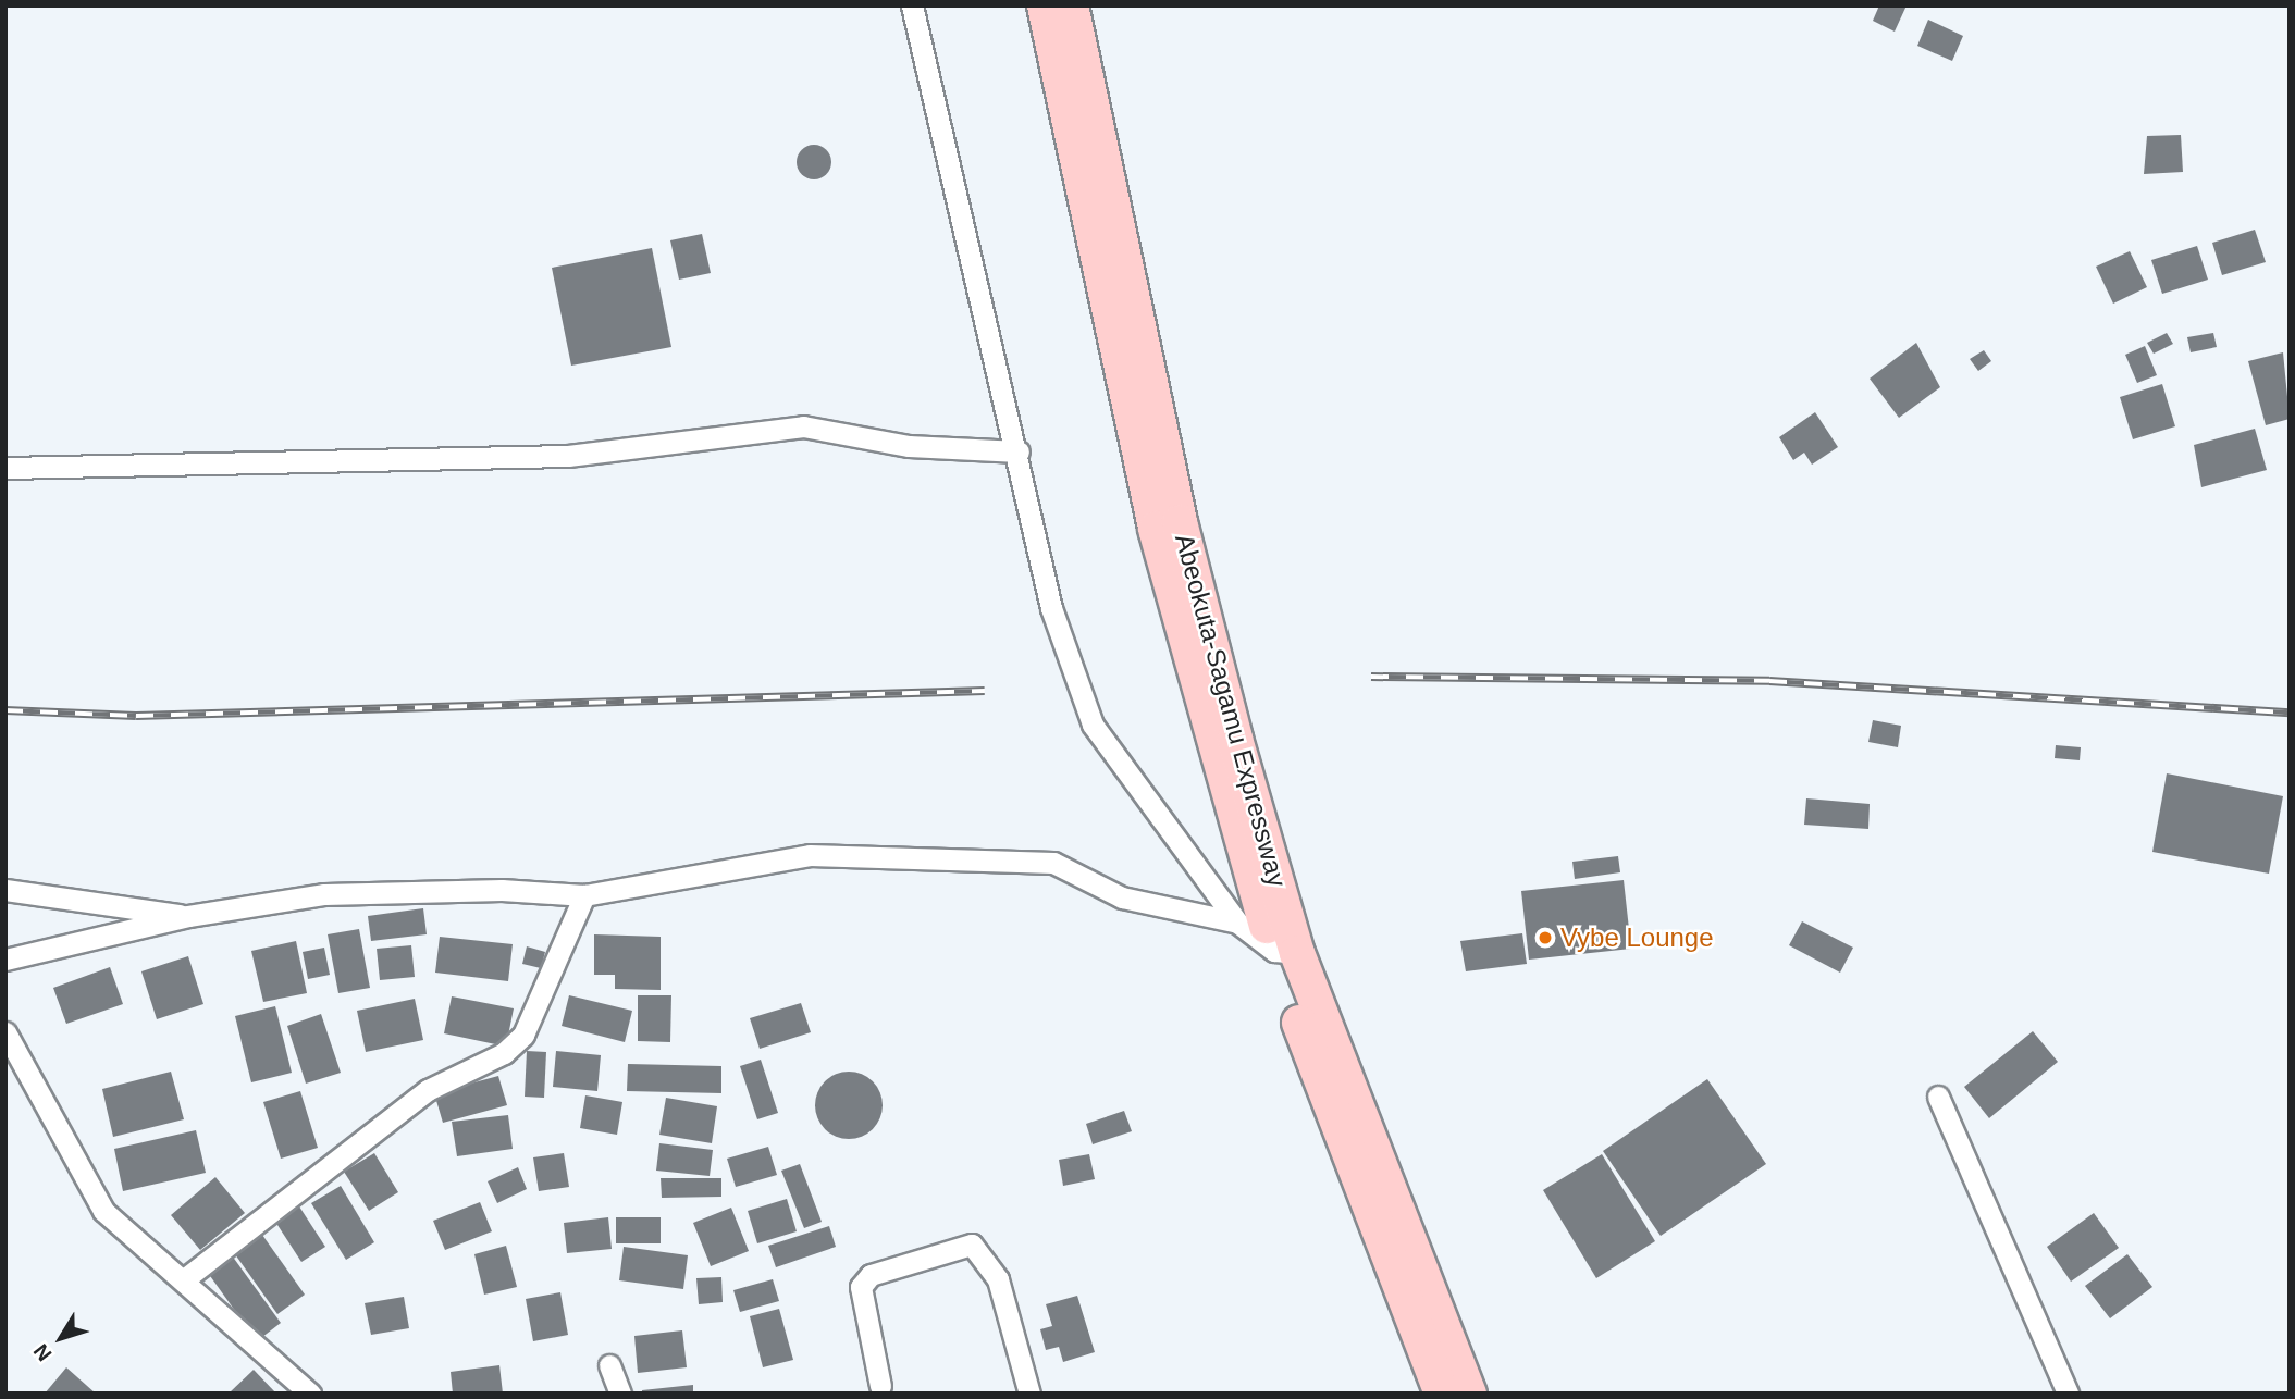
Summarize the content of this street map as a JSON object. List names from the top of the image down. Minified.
{"streets":{"highway":["Abeokuta-Sagamu Expressway"]},"places":["Vybe Lounge"],"north":"bottom left"}
